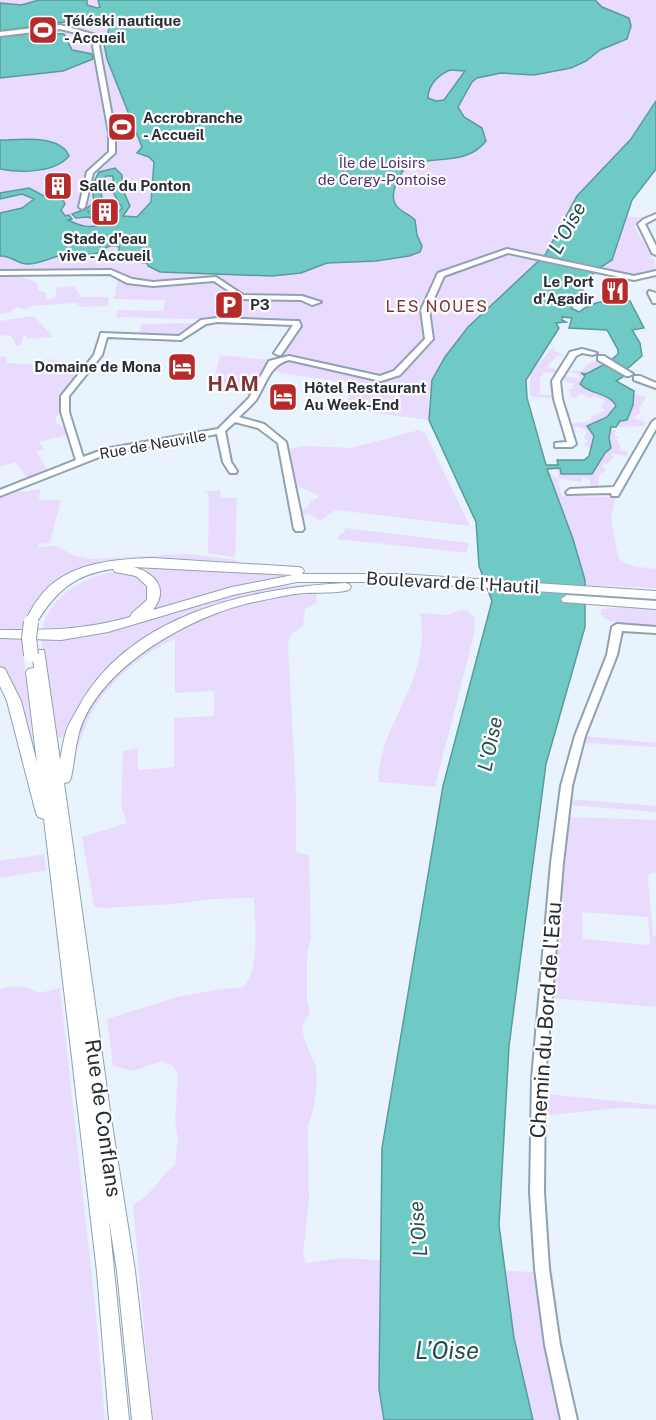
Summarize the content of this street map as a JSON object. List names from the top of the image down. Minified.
{"streets":{"main road":["Boulevard de l'Hautil","Rue de Conflans"],"street":["Rue de Neuville","Chemin du Bord de l'Eau"]},"districts":["LES NOUES","HAM"],"water":["L'Oise","L’Oise"],"parks":["Île de Loisirs de Cergy-Pontoise"],"places":{"sports":["Téléski nautique - Accueil","Accrobranche - Accueil"],"building":["Salle du Ponton","Stade d'eau vive - Accueil"],"restaurant":["Le Port d'Agadir"],"parking":["P3"],"hotel":["Domaine de Mona","Hôtel Restaurant Au Week-End"]}}
